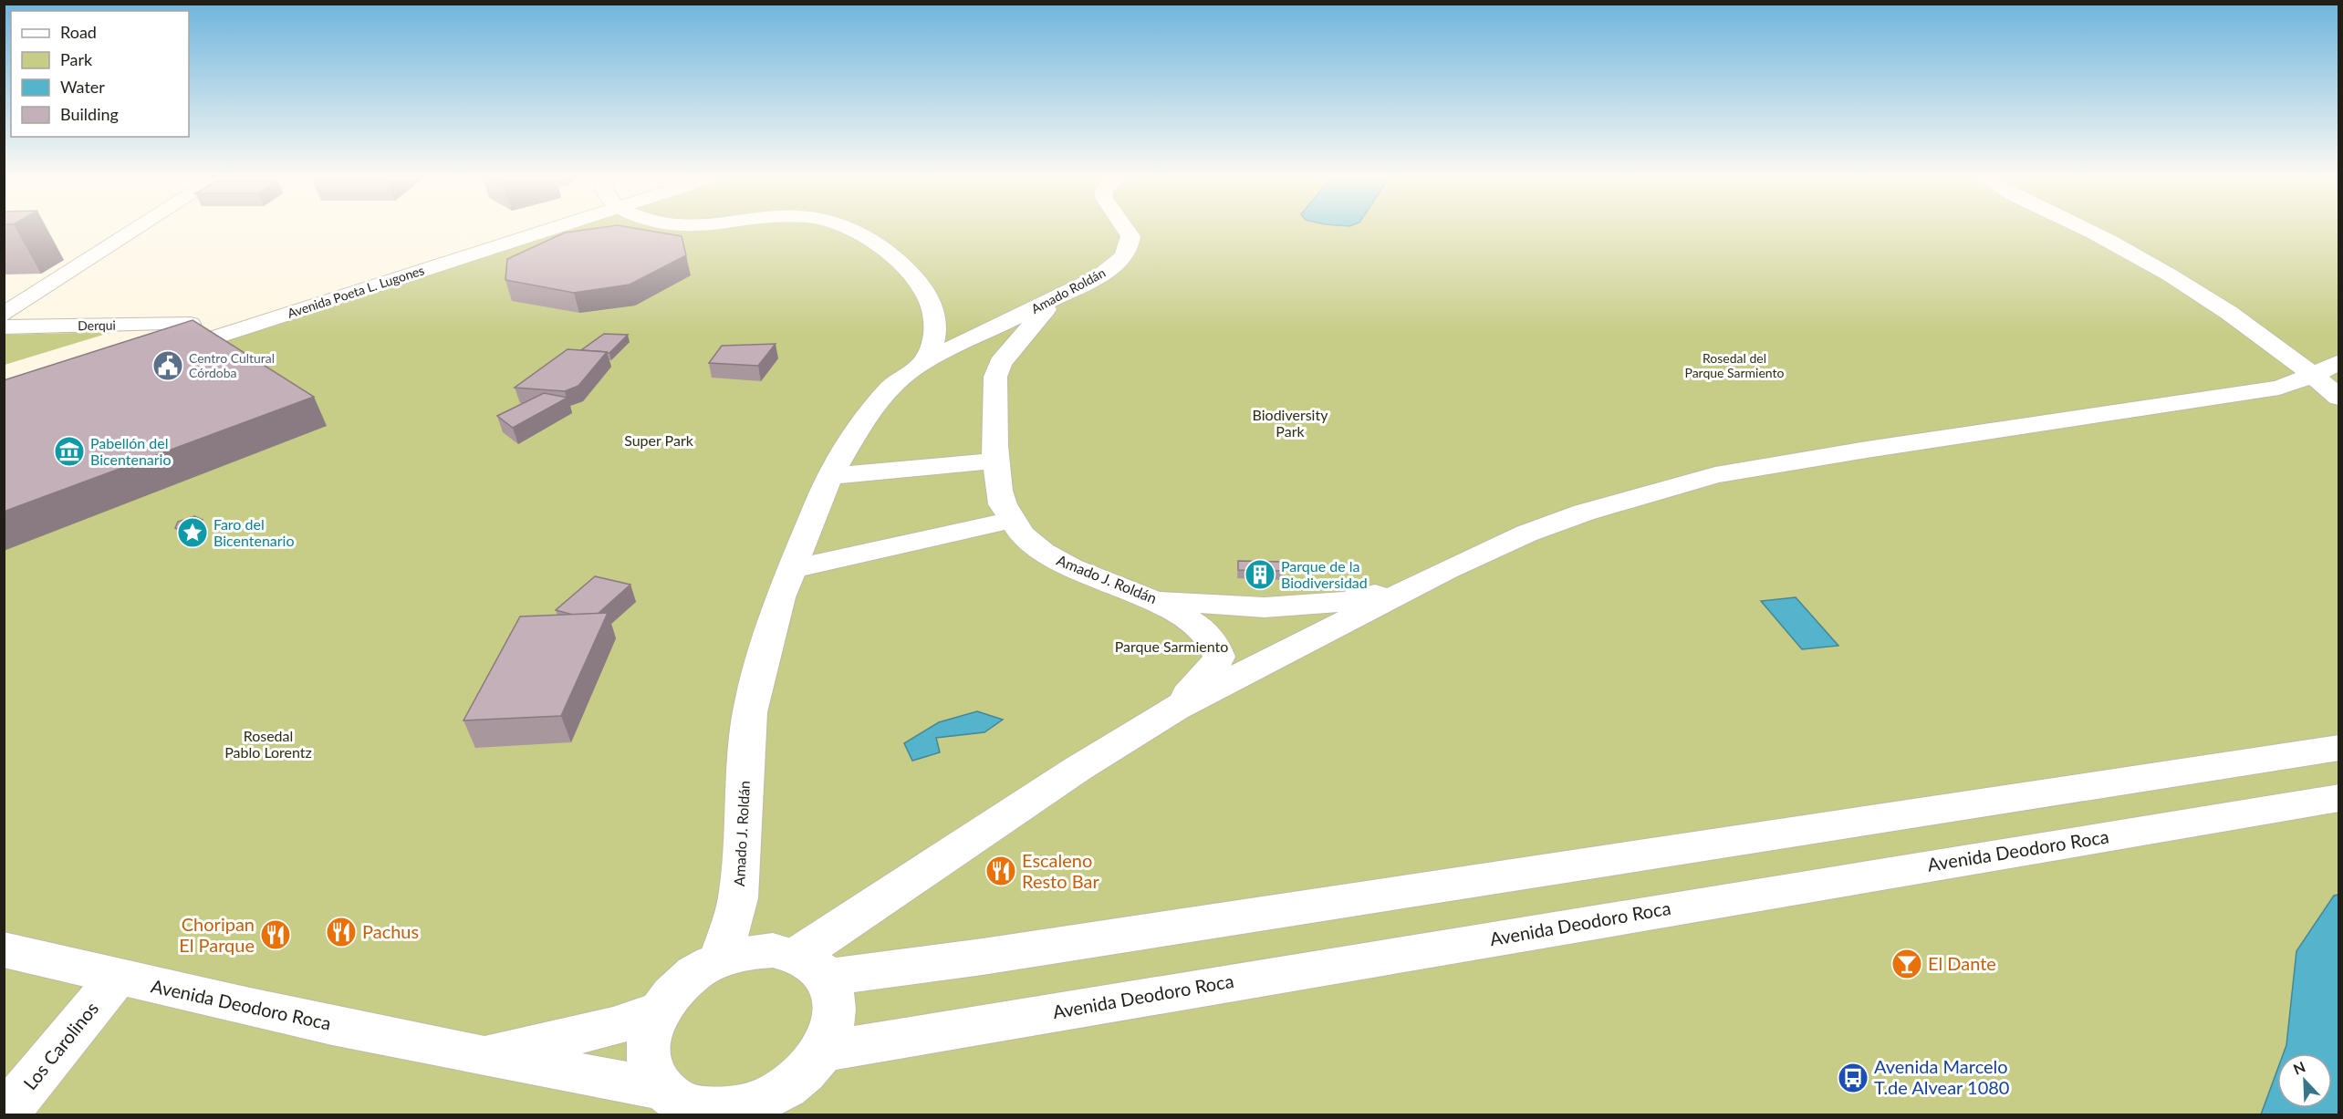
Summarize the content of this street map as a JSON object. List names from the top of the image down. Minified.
{"streets":{"street":["Amado Roldán","Avenida Poeta L. Lugones","Derqui","Amado J. Roldán","Avenida Deodoro Roca","Los Carolinos"]},"crossings":[["Amado Roldán","Amado J. Roldán"],["Amado J. Roldán","Avenida Deodoro Roca"],["Avenida Deodoro Roca","Los Carolinos"]],"parks":["Rosedal del Parque Sarmiento","Biodiversity Park","Super Park","Parque Sarmiento","Rosedal Pablo Lorentz"],"places":{"public building":["Centro Cultural Córdoba"],"museum":["Pabellón del Bicentenario"],"place":["Faro del Bicentenario"],"building":["Parque de la Biodiversidad"],"restaurant":["Escaleno Resto Bar","Pachus","Choripan El Parque"],"bar":["El Dante"],"bus stop":["Avenida Marcelo T.de Alvear 1080"]},"legend":["Road","Park","Water","Building"],"north":"top left"}
